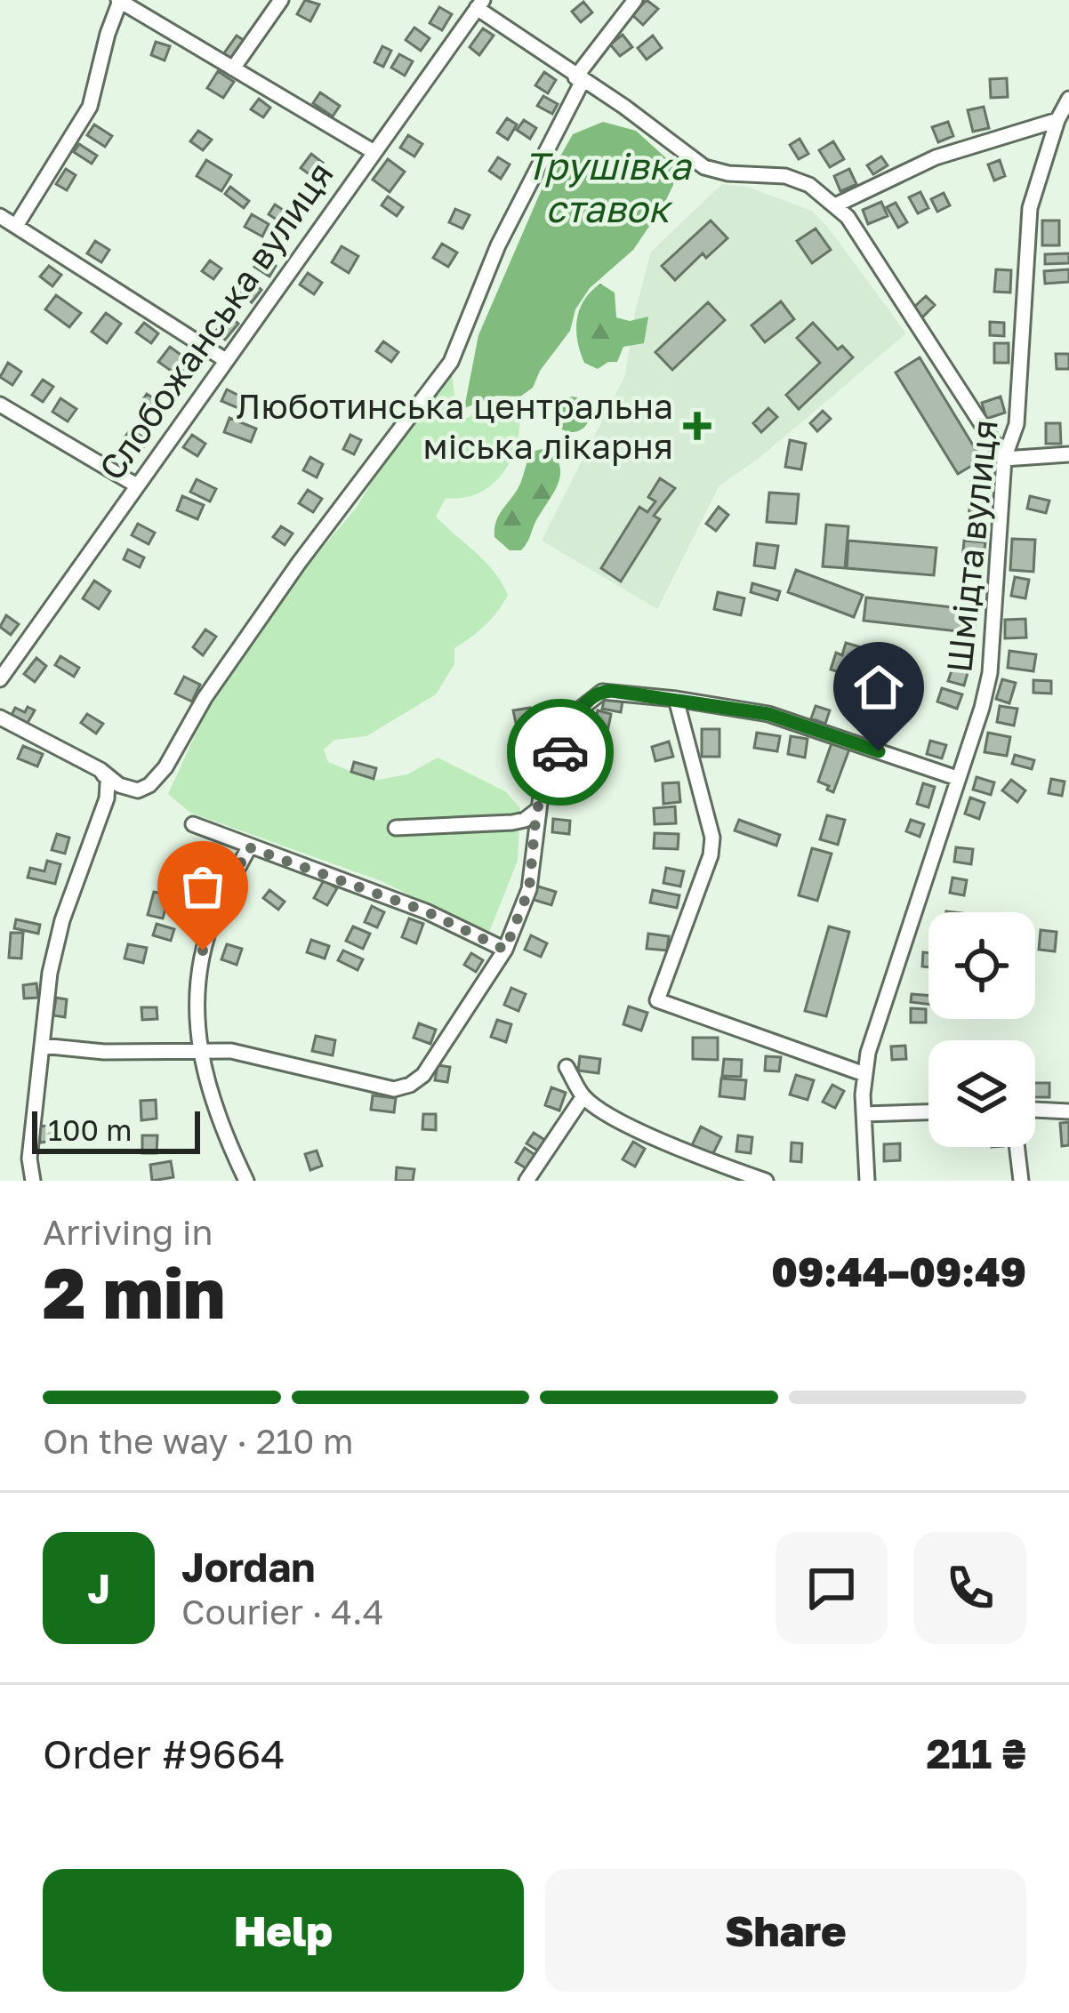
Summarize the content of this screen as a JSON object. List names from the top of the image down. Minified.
{"streets":{"street":["Слобожанська вулиця","Шмідта вулиця"]},"water":["Трушівка ставок"],"places":{"health":["Люботинська центральна міська лікарня"]},"scale_bar":"100 m","page":{"scale":"100 m","heading":["2 min","Arriving in","09:44–09:49"],"panel":["Jordan","Courier · 4.4","Order #9664","211 ₴"],"bar":"On the way · 210 m","round":"J","buttons":["Help","Share"]}}
